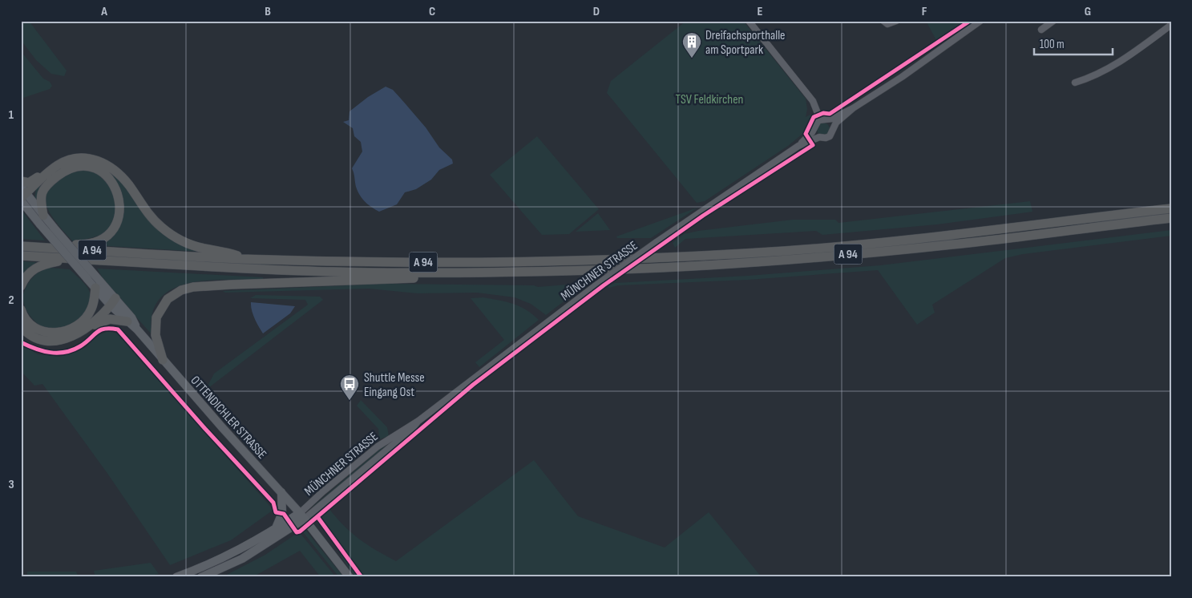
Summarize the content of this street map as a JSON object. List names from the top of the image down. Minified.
{"streets":{"highway":["A 94"],"main road":["OTTENDICHLER STRASSE"],"street":["MÜNCHNER STRASSE"]},"crossings":[["MÜNCHNER STRASSE","OTTENDICHLER STRASSE"]],"parks":["TSV Feldkirchen"],"places":{"building":["Dreifachsporthalle am Sportpark"],"bus stop":["Shuttle Messe Eingang Ost"]},"scale_bar":"100 m","grid":{"columns":["A","B","C","D","E","F","G"],"rows":["1","2","3"]}}
